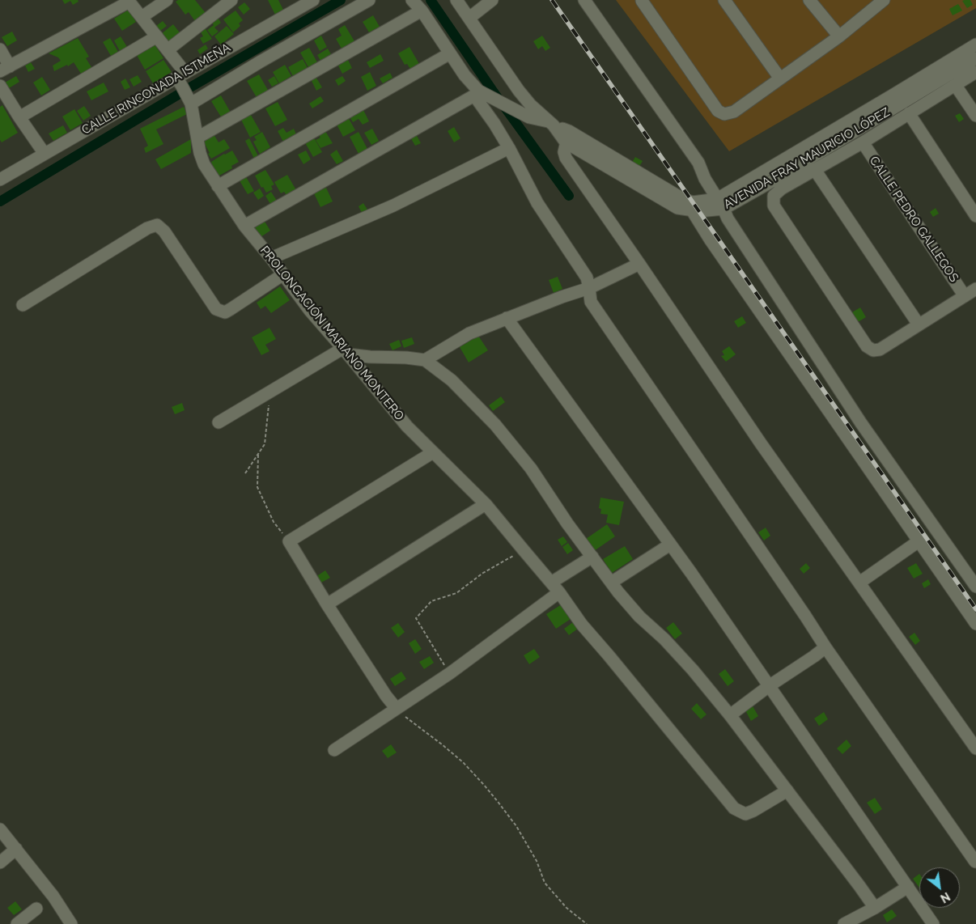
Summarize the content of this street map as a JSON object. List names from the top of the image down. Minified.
{"streets":{"street":["CALLE RINCONADA ISTMEÑA","AVENIDA FRAY MAURICIO LÓPEZ","CALLE PEDRO GALLEGOS","PROLONGACIÓN MARIANO MONTERO"]},"crossings":[["CALLE RINCONADA ISTMEÑA","PROLONGACIÓN MARIANO MONTERO"]],"north":"bottom right"}
